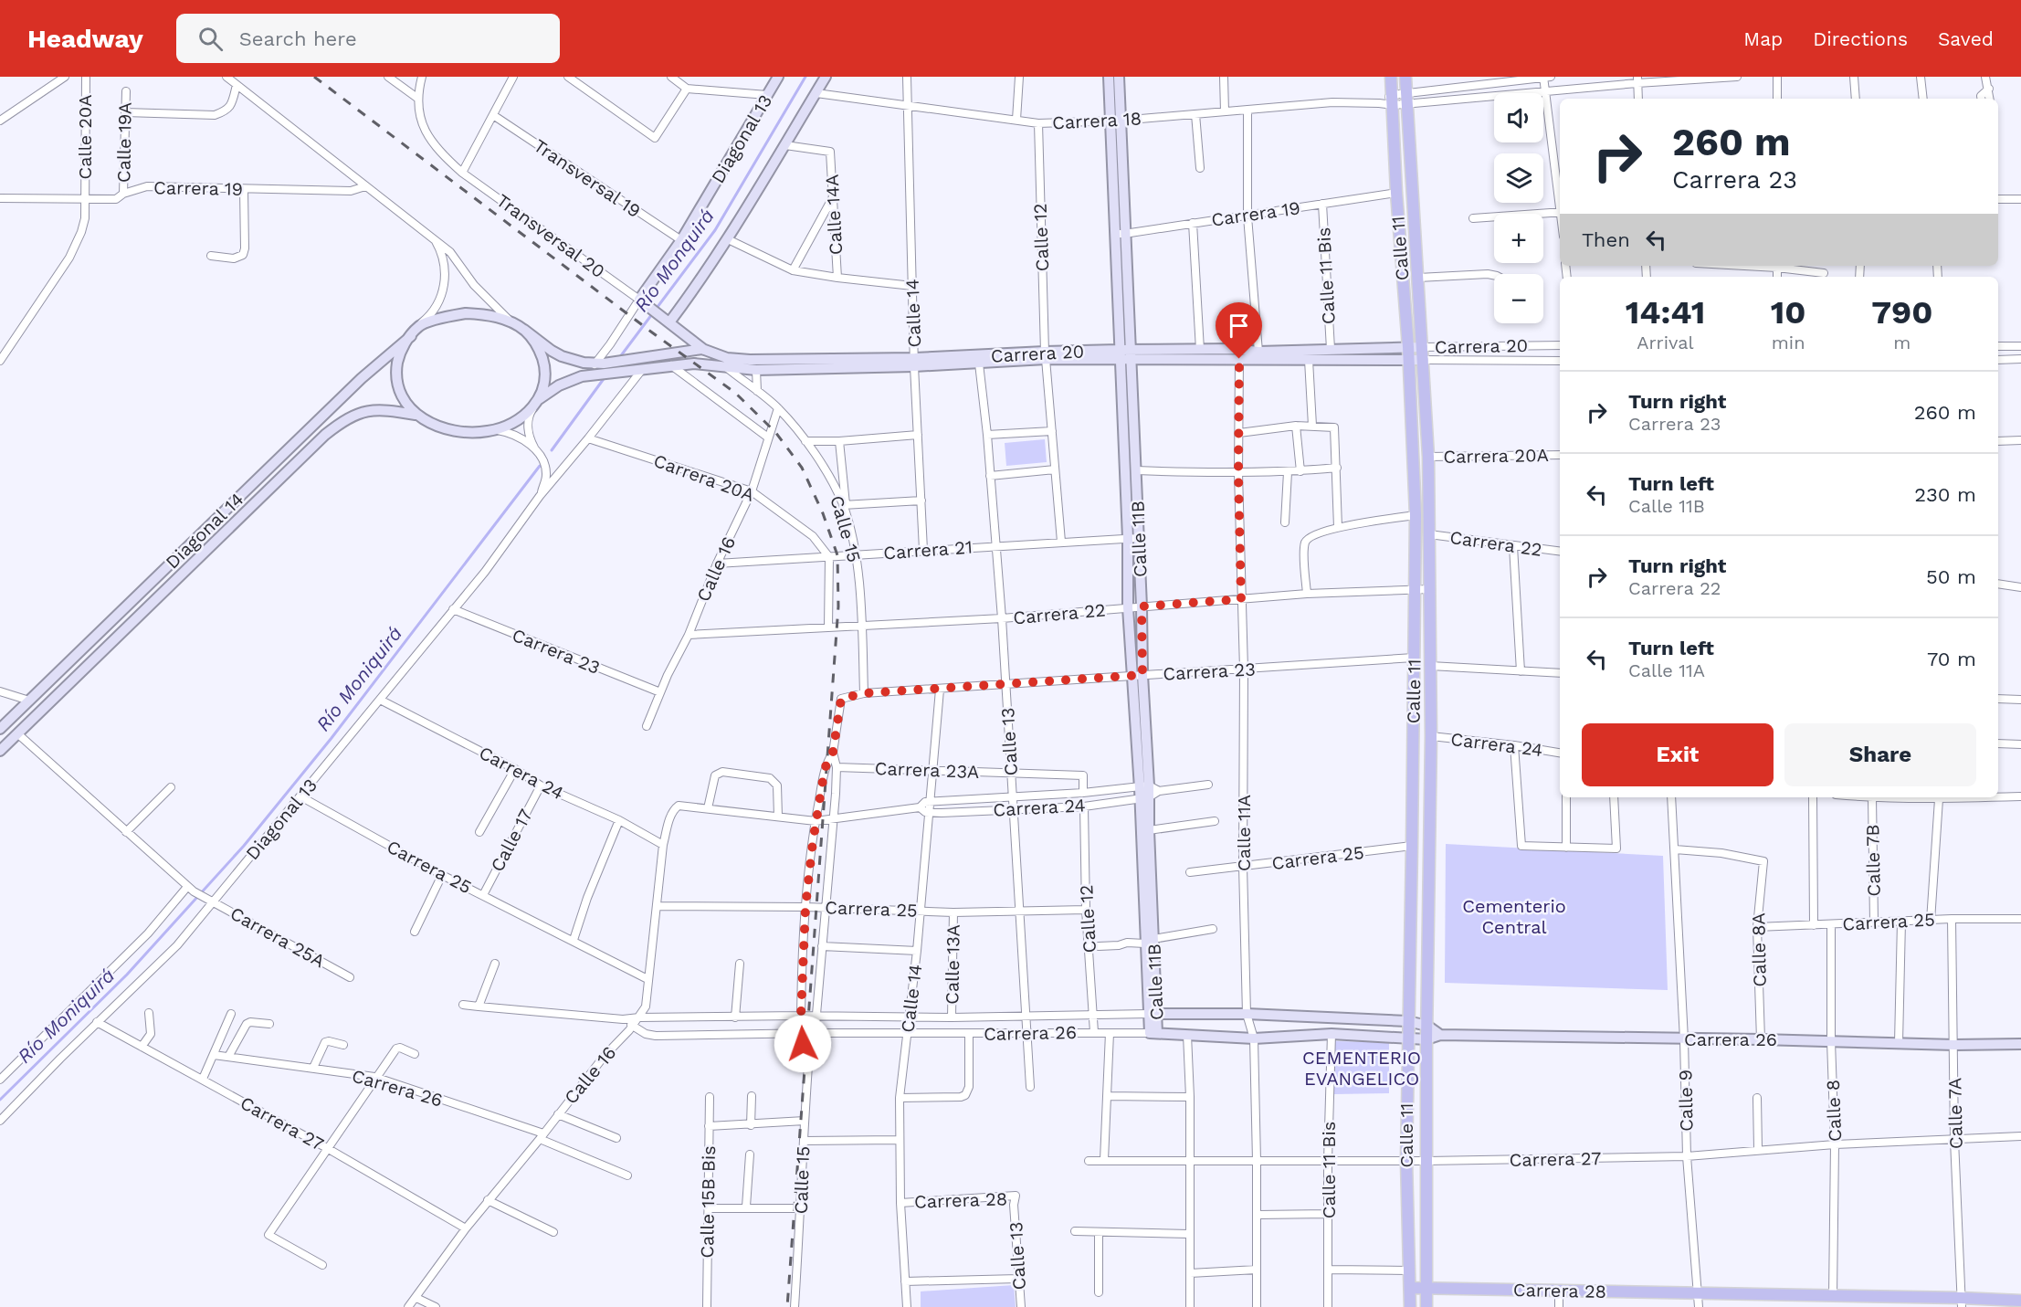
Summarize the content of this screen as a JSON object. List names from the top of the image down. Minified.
{"streets":{"main road":["Calle 11","Carrera 28"],"street":["Carrera 18","Calle 20A","Diagonal 13","Calle 19A","Transversal 19","Carrera 19","Calle 14A","Transversal 20","Calle 12","Calle 11 Bis","Calle 14","Carrera 20","Carrera 20A","Calle 15","Diagonal 14","Calle 11B","Carrera 22","Carrera 21","Calle 16","Carrera 23","Calle 13","Carrera 24","Carrera 23A","Calle 11A","Calle 17","Carrera 25","Calle 7B","Carrera 25A","Calle 8A","Calle 13A","Carrera 26","Calle 9","Calle 8","Calle 7A","Carrera 27","Calle 15B Bis"]},"crossings":[["Carrera 18","Calle 12"],["Carrera 18","Calle 11"],["Carrera 18","Calle 14"],["Carrera 18","Calle 11B"],["Calle 20A","Carrera 19"],["Diagonal 13","Transversal 19"],["Diagonal 13","Transversal 20"],["Diagonal 13","Carrera 20"],["Diagonal 13","Carrera 20A"],["Diagonal 13","Diagonal 14"],["Diagonal 13","Carrera 23"],["Diagonal 13","Carrera 24"],["Diagonal 13","Carrera 25"],["Diagonal 13","Carrera 25A"],["Diagonal 13","Carrera 27"],["Calle 19A","Carrera 19"],["Carrera 19","Calle 11"],["Carrera 19","Calle 11 Bis"],["Carrera 19","Calle 11B"],["Transversal 20","Carrera 20"],["Transversal 20","Calle 15"],["Calle 12","Carrera 20"],["Calle 12","Carrera 21"],["Calle 12","Carrera 24"],["Calle 12","Carrera 25"],["Calle 12","Carrera 26"],["Calle 11","Carrera 20"],["Calle 11","Carrera 20A"],["Calle 11","Carrera 22"],["Calle 11","Carrera 23"],["Calle 11","Carrera 24"],["Calle 11","Carrera 25"],["Calle 11","Carrera 26"],["Calle 11","Carrera 27"],["Calle 11","Carrera 28"],["Calle 11 Bis","Carrera 20"],["Calle 11 Bis","Carrera 26"],["Calle 11 Bis","Carrera 27"],["Calle 14","Carrera 20"],["Calle 14","Carrera 21"],["Calle 14","Carrera 23"],["Calle 14","Carrera 24"],["Calle 14","Carrera 23A"],["Calle 14","Carrera 25"],["Calle 14","Carrera 26"],["Calle 14","Carrera 28"],["Carrera 20","Calle 15"],["Carrera 20","Diagonal 14"],["Carrera 20","Calle 11B"],["Carrera 20","Calle 13"],["Carrera 20","Calle 11A"],["Carrera 20A","Carrera 21"],["Carrera 20A","Calle 16"],["Calle 15","Carrera 22"],["Calle 15","Carrera 21"],["Calle 15","Calle 16"],["Calle 15","Carrera 23"],["Calle 15","Carrera 24"],["Calle 15","Carrera 23A"],["Calle 15","Carrera 25"],["Calle 15","Carrera 26"],["Diagonal 14","Carrera 25A"],["Calle 11B","Carrera 22"],["Calle 11B","Carrera 21"],["Calle 11B","Carrera 23"],["Calle 11B","Carrera 24"],["Calle 11B","Carrera 26"],["Calle 11B","Carrera 27"],["Carrera 22","Calle 16"],["Carrera 22","Calle 13"],["Carrera 22","Calle 11A"],["Carrera 21","Calle 16"],["Carrera 21","Calle 13"],["Calle 16","Carrera 23"],["Calle 16","Carrera 24"],["Calle 16","Carrera 25"],["Calle 16","Carrera 26"],["Calle 16","Carrera 27"],["Carrera 23","Calle 13"],["Carrera 23","Calle 11A"],["Calle 13","Carrera 24"],["Calle 13","Carrera 23A"],["Calle 13","Carrera 25"],["Calle 13","Carrera 26"],["Calle 13","Carrera 28"],["Carrera 24","Carrera 23A"],["Carrera 24","Calle 17"],["Calle 11A","Carrera 25"],["Calle 11A","Carrera 26"],["Calle 11A","Carrera 27"],["Calle 17","Carrera 25"],["Carrera 25","Calle 7B"],["Carrera 25","Calle 8A"],["Carrera 25","Calle 13A"],["Carrera 25","Calle 8"],["Carrera 25","Calle 7A"],["Calle 8A","Carrera 26"],["Calle 8A","Calle 9"],["Calle 13A","Carrera 26"],["Carrera 26","Calle 9"],["Carrera 26","Calle 8"],["Carrera 26","Calle 7A"],["Calle 9","Carrera 27"],["Calle 9","Carrera 28"],["Calle 8","Carrera 27"],["Calle 8","Carrera 28"],["Calle 7A","Carrera 27"],["Calle 7A","Carrera 28"]],"water":["Río Monquirá","Río Moniquirá"],"parks":["Cementerio Central","CEMENTERIO EVANGELICO"],"page":{"header":"Headway","search":"Search here","nav":["Map","Directions","Saved"],"map_buttons":["+","−"],"turn":["260 m","Carrera 23"],"then":"Then","eta":["14:41","Arrival","10","min","790","m"],"list":[{"name":"Turn right","note":"Carrera 23","value":"260 m"},{"name":"Turn left","note":"Calle 11B","value":"230 m"},{"name":"Turn right","note":"Carrera 22","value":"50 m"},{"name":"Turn left","note":"Calle 11A","value":"70 m"}],"buttons":["Exit","Share"]}}
